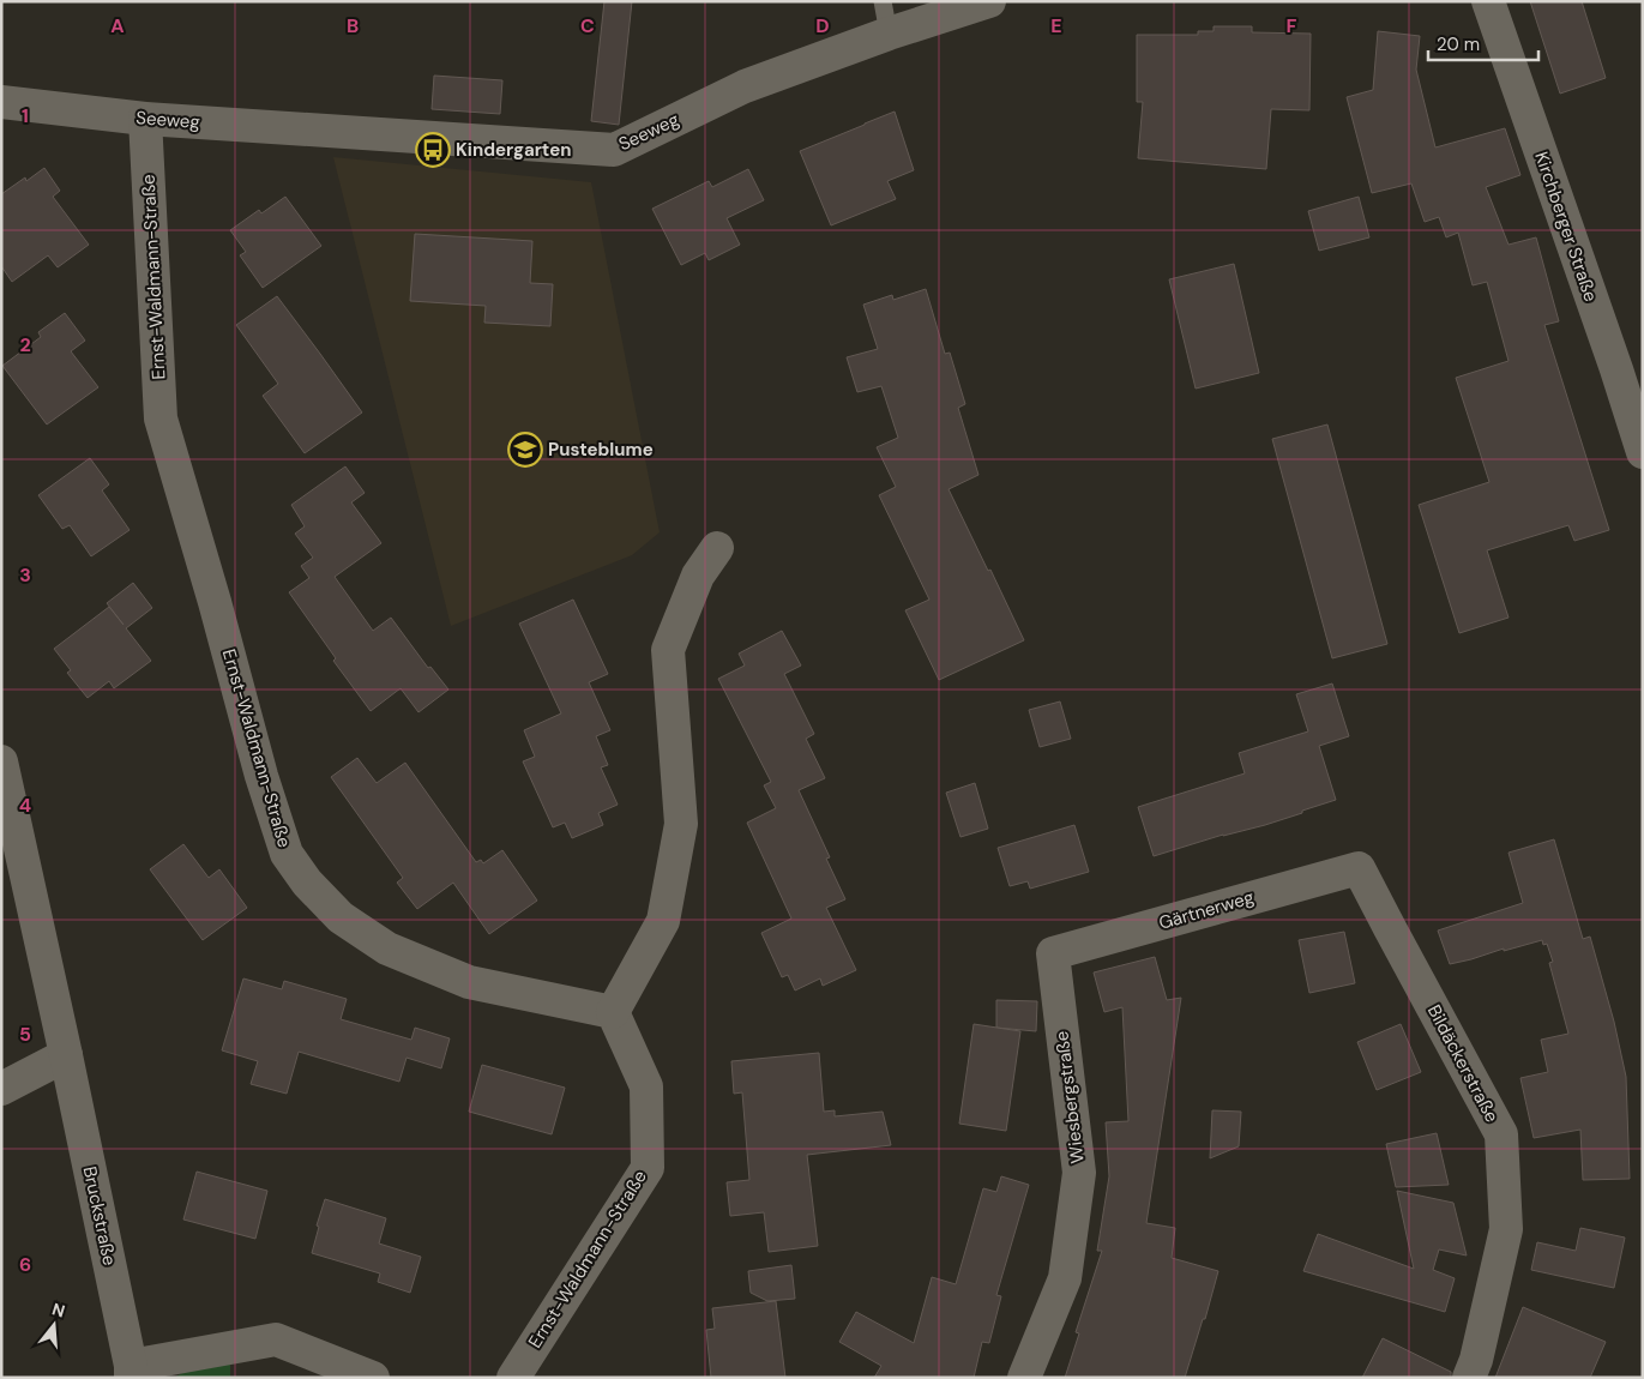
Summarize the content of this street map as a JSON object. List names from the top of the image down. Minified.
{"streets":{"street":["Seeweg","Kirchberger Straße","Ernst-Waldmann-Straße","Gärtnerweg","Bildäckerstraße","Wiesbergstraße","Bruckstraße"]},"crossings":[["Seeweg","Ernst-Waldmann-Straße"],["Gärtnerweg","Bildäckerstraße"],["Gärtnerweg","Wiesbergstraße"]],"places":{"bus stop":["Kindergarten"],"school or university":["Pusteblume"]},"scale_bar":"20 m","north":"top","grid":{"columns":["A","B","C","D","E","F"],"rows":["1","2","3","4","5","6"]}}
